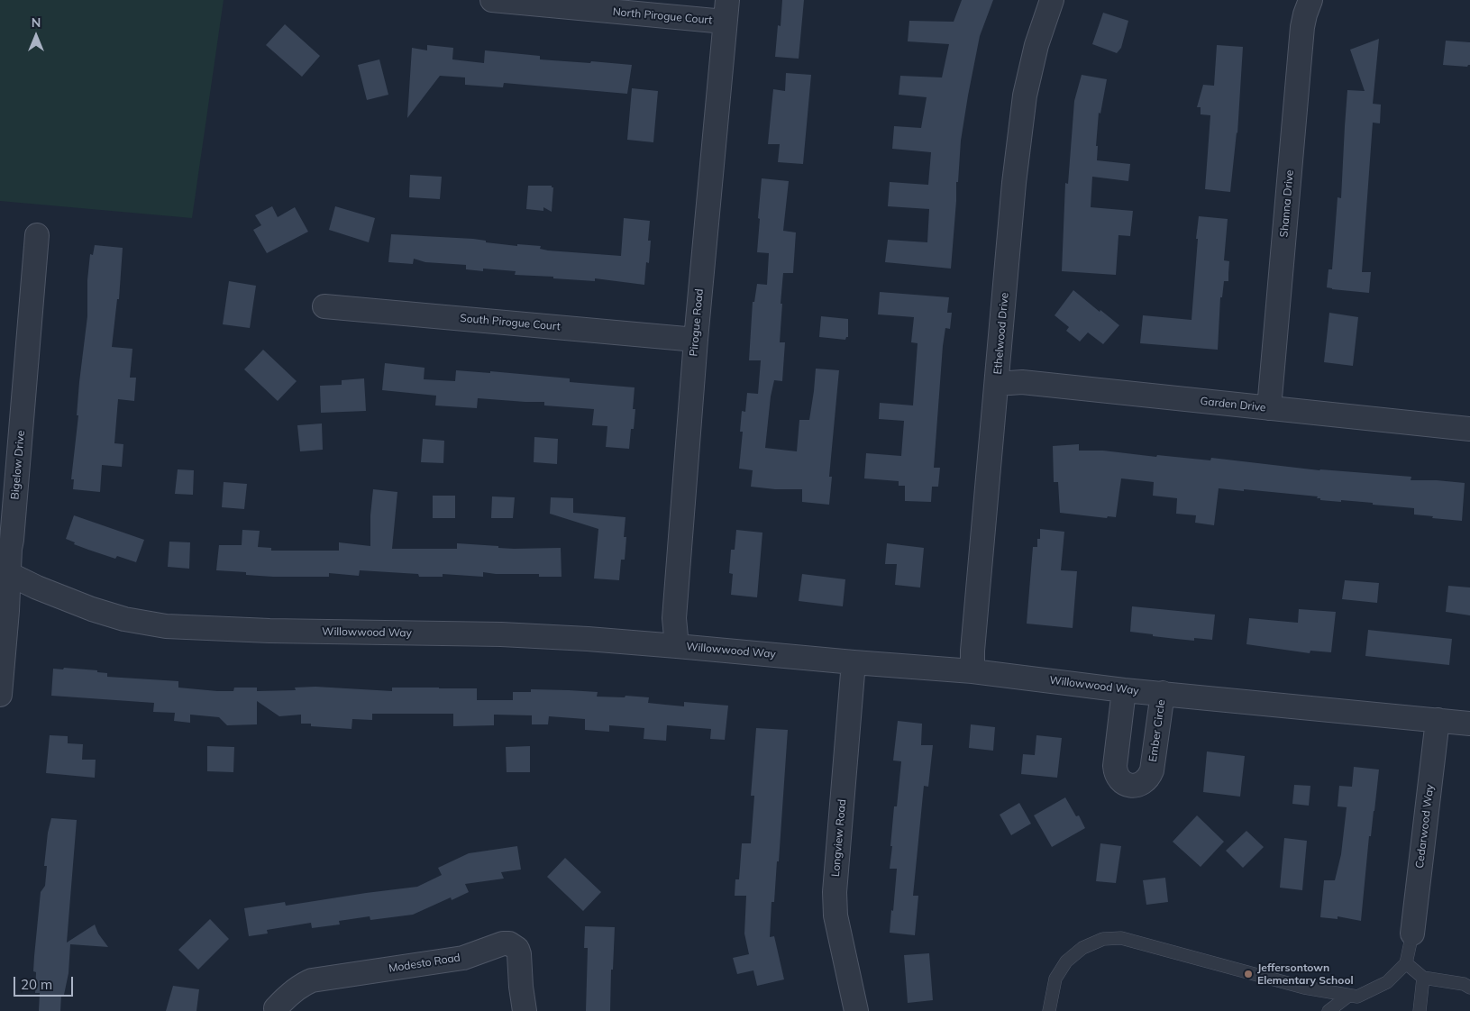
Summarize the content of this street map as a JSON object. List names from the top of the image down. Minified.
{"streets":{"street":["North Pirogue Court","Shanna Drive","South Pirogue Court","Pirogue Road","Ethelwood Drive","Garden Drive","Bigelow Drive","Willowwood Way","Ember Circle","Cedarwood Way","Longview Road","Modesto Road"]},"crossings":[["North Pirogue Court","Pirogue Road"],["Shanna Drive","Garden Drive"],["South Pirogue Court","Pirogue Road"],["Pirogue Road","Willowwood Way"],["Ethelwood Drive","Garden Drive"],["Ethelwood Drive","Willowwood Way"],["Bigelow Drive","Willowwood Way"],["Willowwood Way","Ember Circle"],["Willowwood Way","Cedarwood Way"],["Willowwood Way","Longview Road"]],"places":["Jeffersontown Elementary School"],"scale_bar":"20 m","north":"top"}
